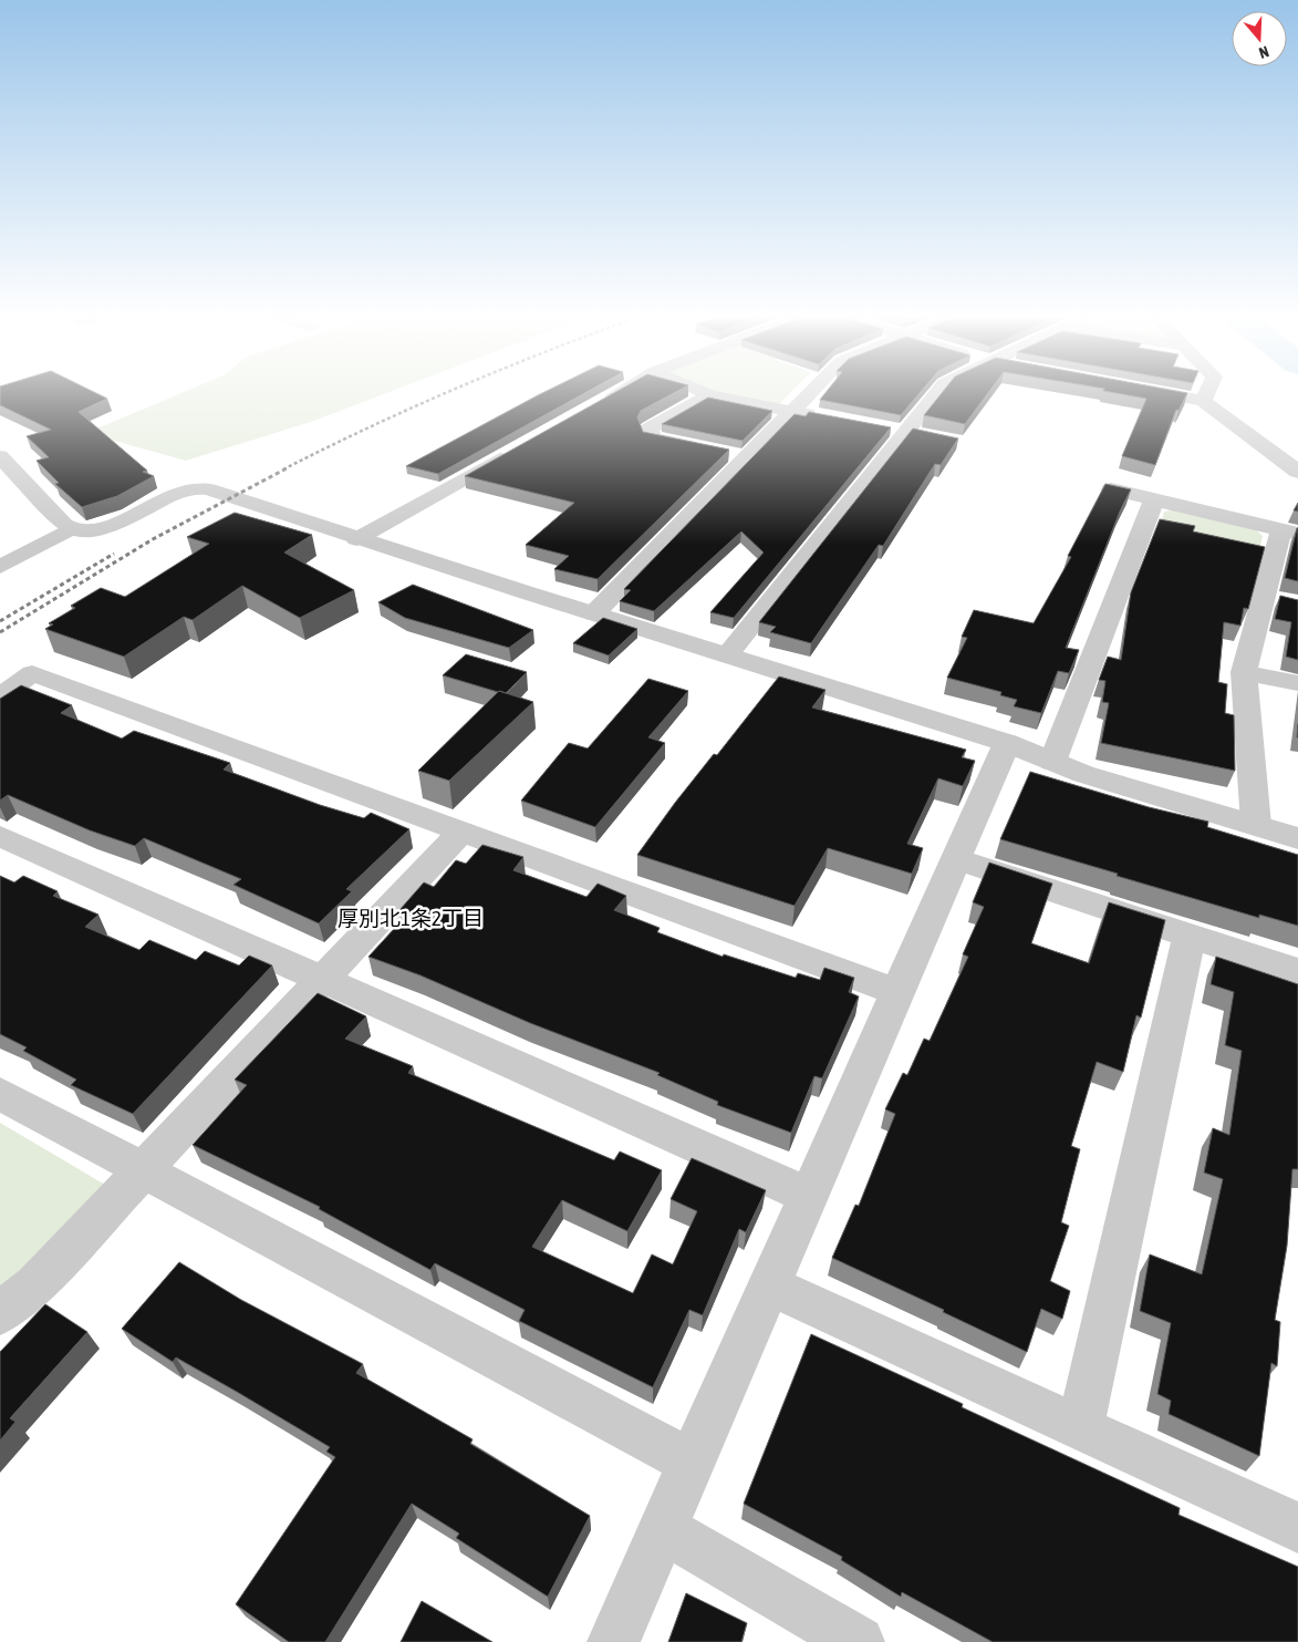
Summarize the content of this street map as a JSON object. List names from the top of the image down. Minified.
{"districts":["厚別北1条2丁目"],"north":"bottom"}
